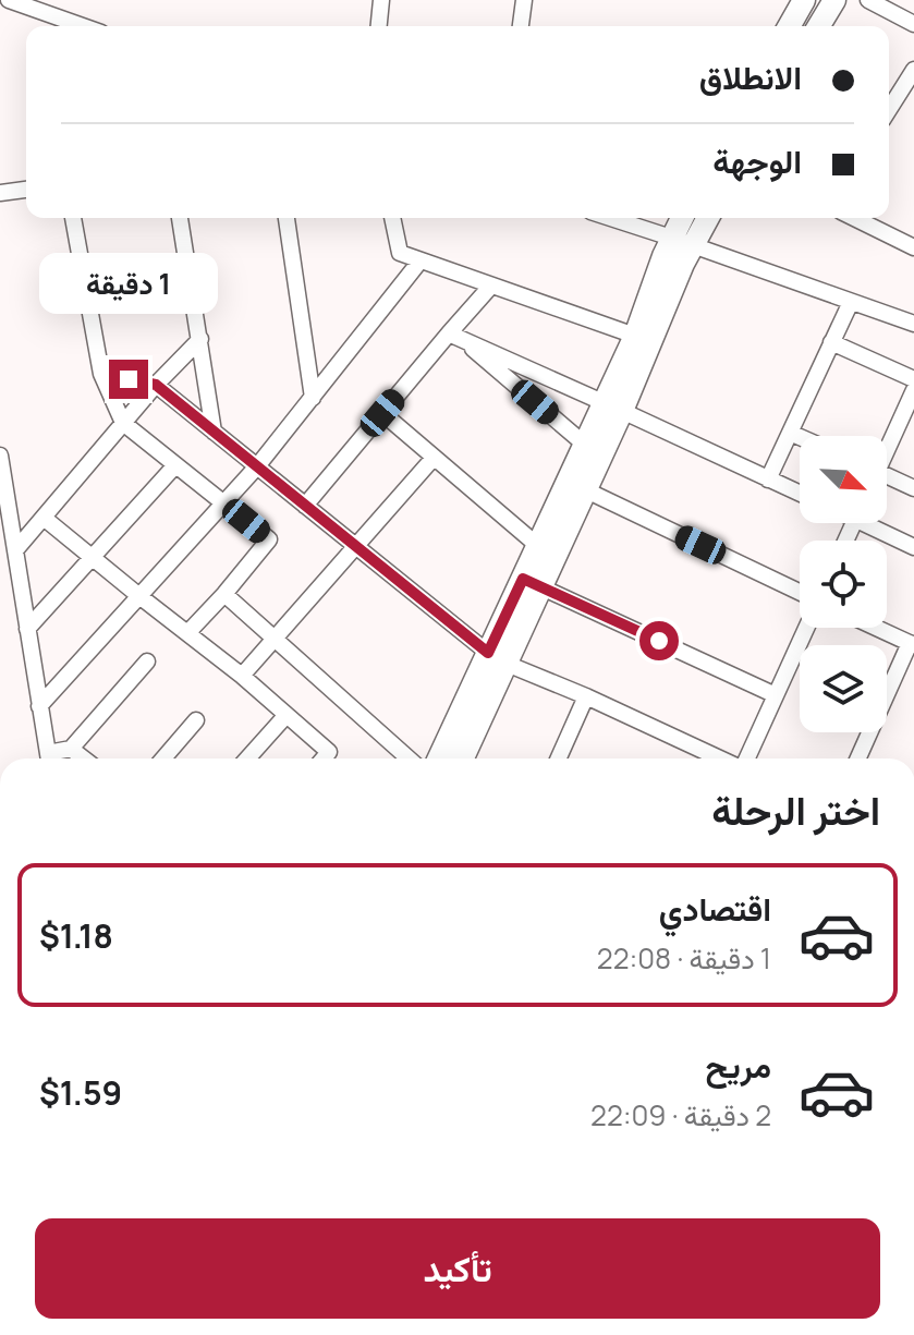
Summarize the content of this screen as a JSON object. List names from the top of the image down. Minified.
{"north":"bottom right","page":{"banner":["الانطلاق","الوجهة"],"bubble":"1 دقيقة","heading":"اختر الرحلة","list":[{"name":"اقتصادي","note":"1 دقيقة · 22:08","value":"$1.18"},{"name":"مريح","note":"2 دقيقة · 22:09","value":"$1.59"}],"buttons":"تأكيد"}}
